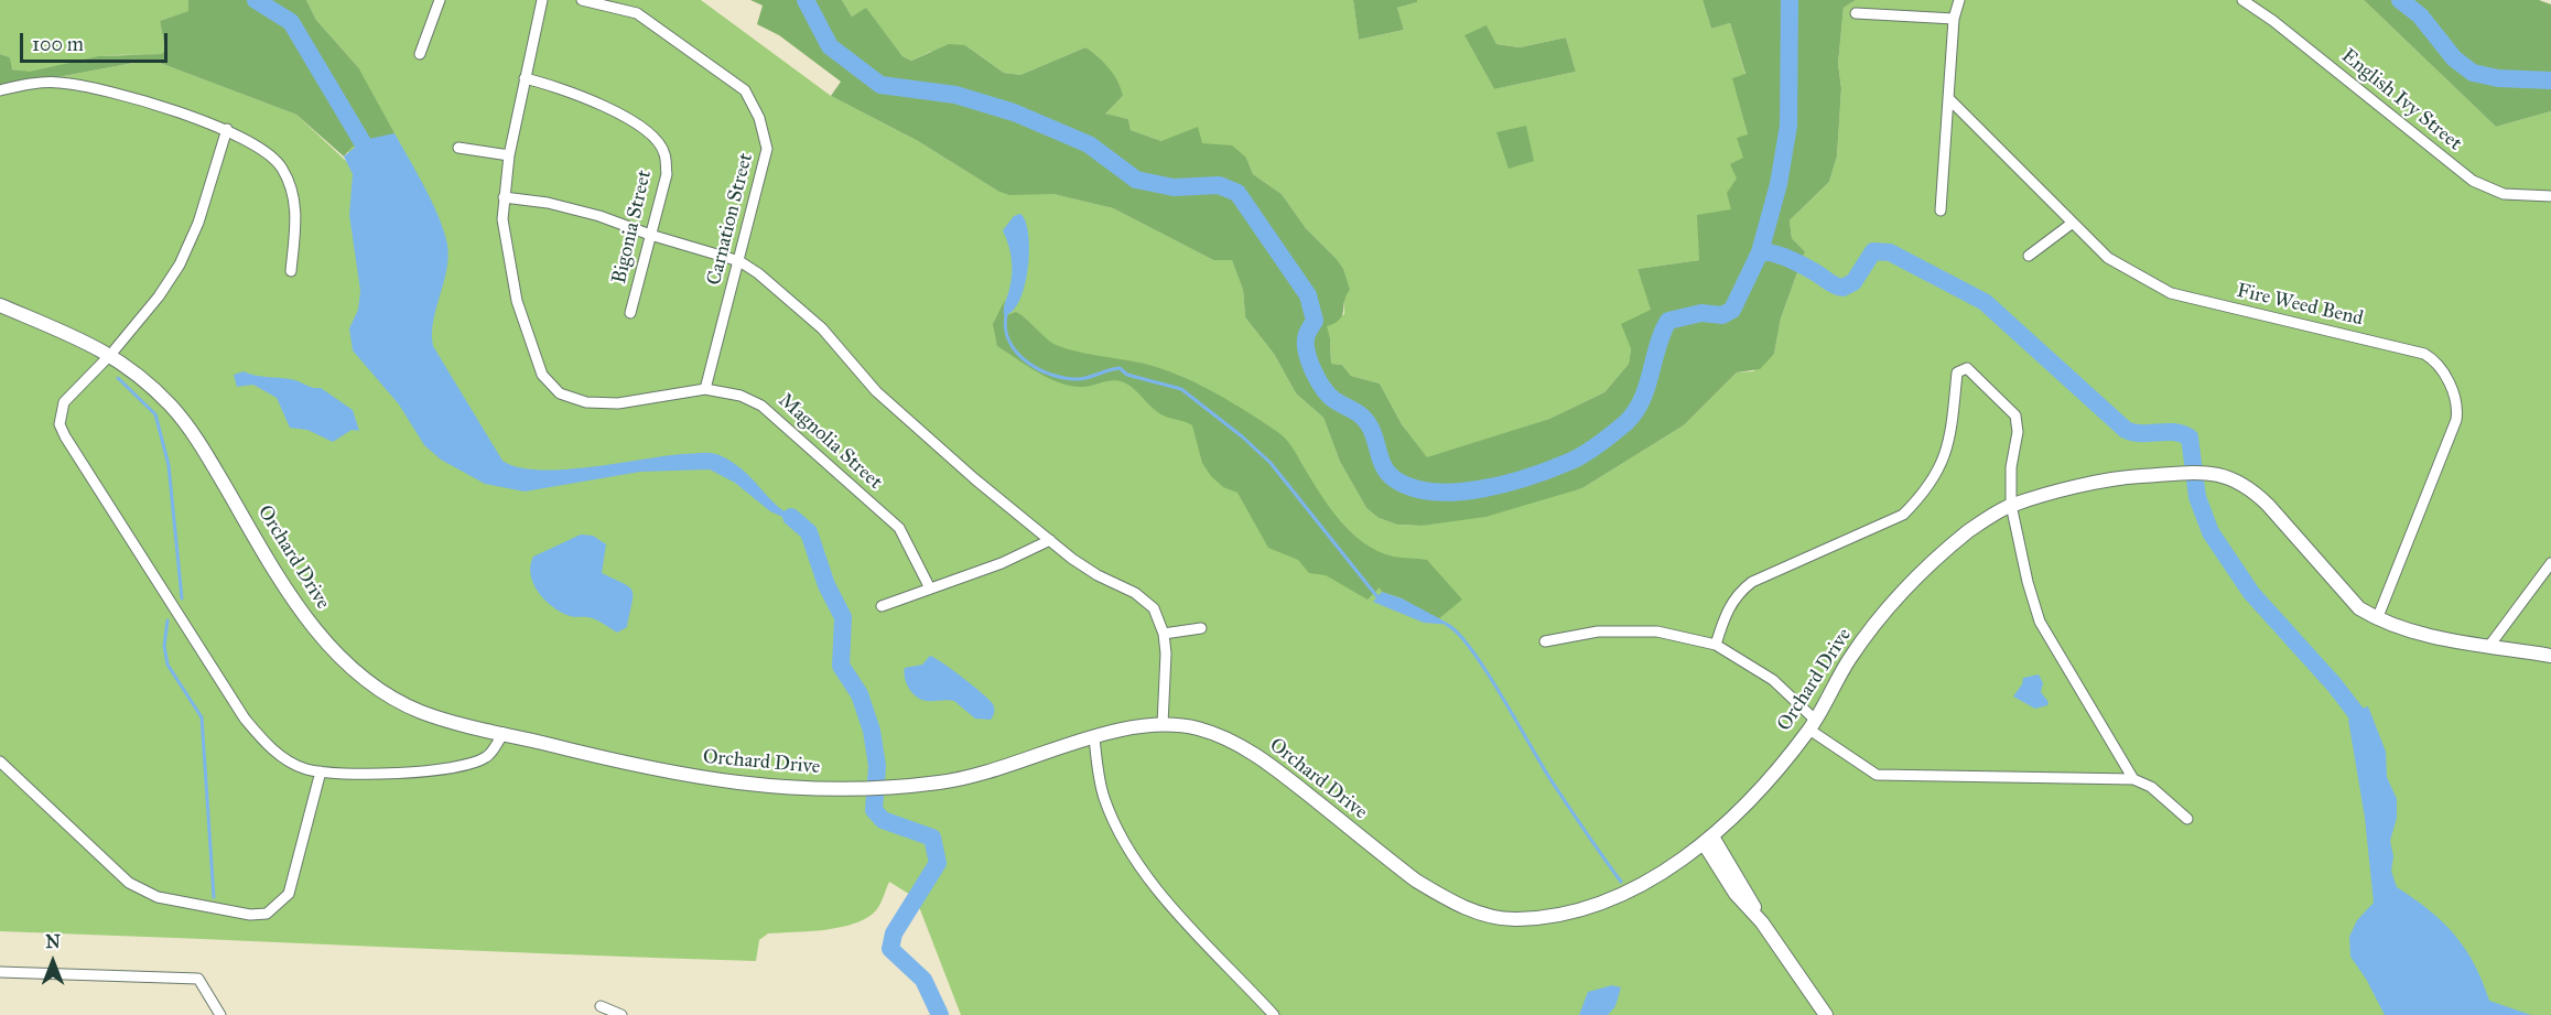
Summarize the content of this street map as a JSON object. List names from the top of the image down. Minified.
{"streets":{"street":["English Ivy Street","Carnation Street","Bigonia Street","Fire Weed Bend","Magnolia Street","Orchard Drive"]},"crossings":[["Carnation Street","Magnolia Street"],["Bigonia Street","Magnolia Street"],["Fire Weed Bend","Orchard Drive"]],"scale_bar":"100 m","north":"top"}
